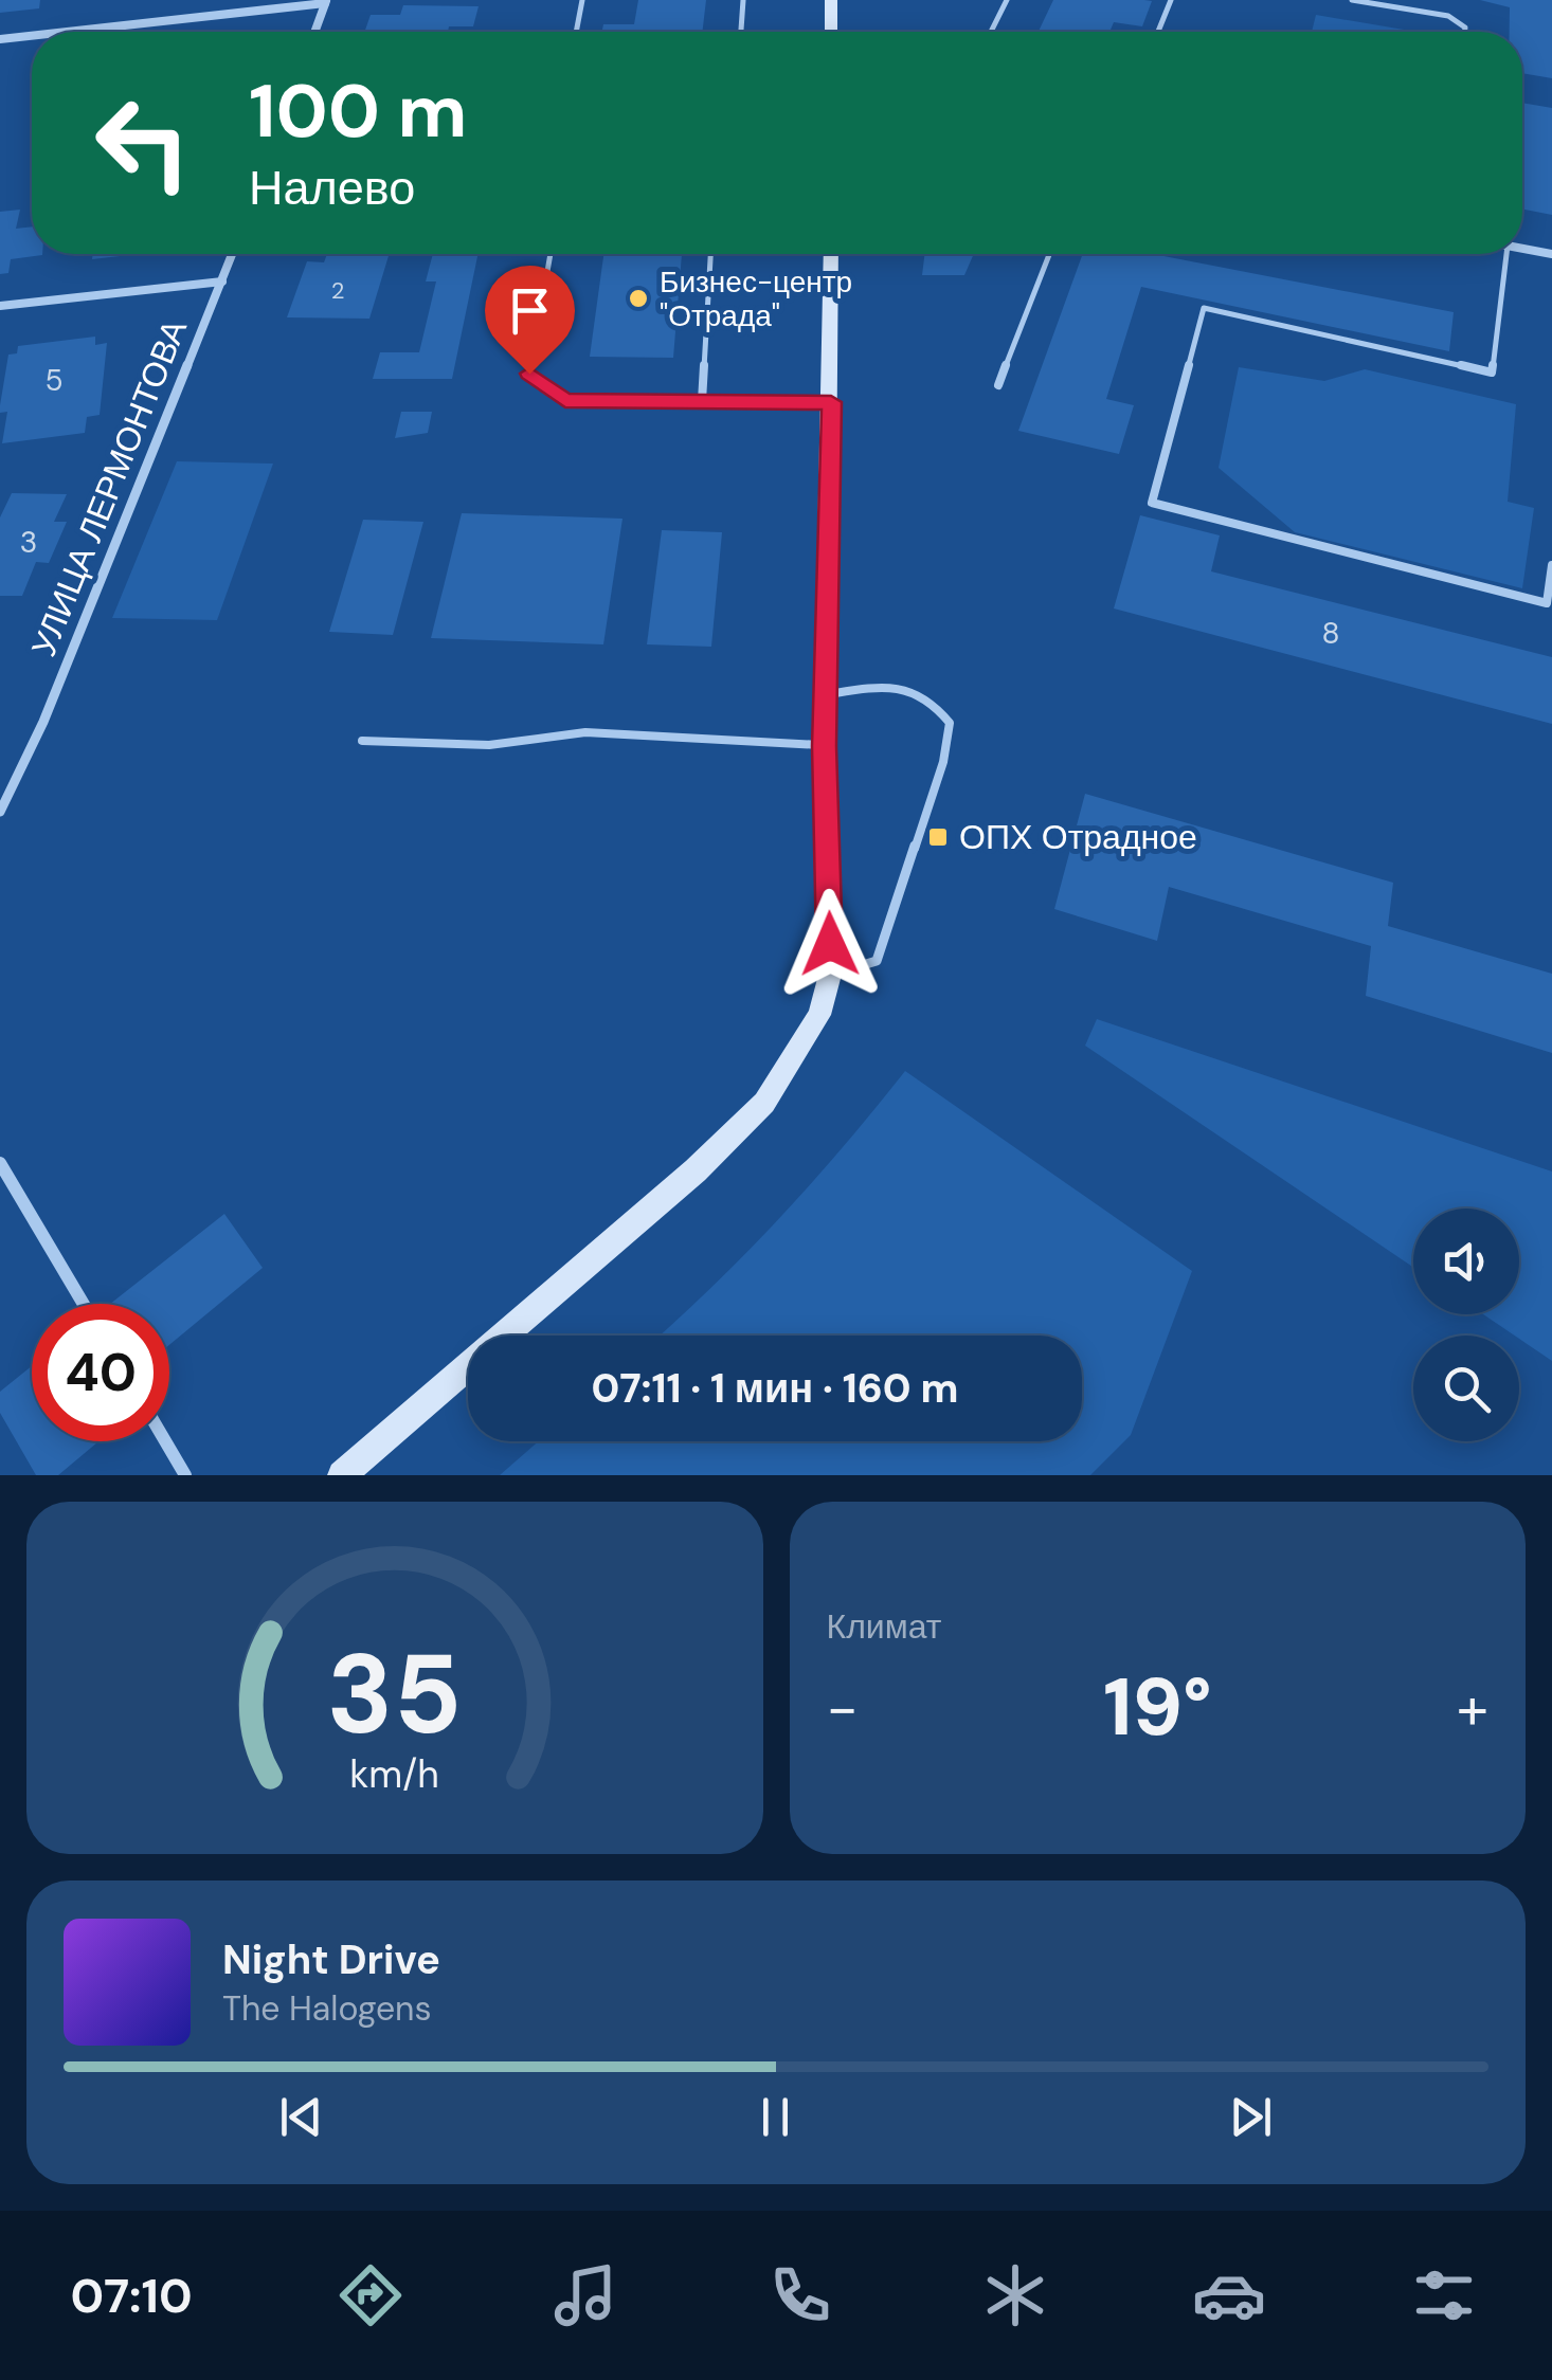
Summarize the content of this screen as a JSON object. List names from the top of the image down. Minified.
{"streets":{"street":["УЛИЦА ЛЕРМОНТОВА"]},"places":{"other":["Бизнес-центр \"Отрада\""],"transit":["ОПХ Отрадное"]},"house_numbers":["2","5","3","8"],"page":{"turn":["100 m","Налево"],"limit":"40","trip":"07:11 · 1 мин · 160 m","tile":"Климат","heat":["−","19°","+"],"song":["Night Drive","The Halogens"],"tabs":"07:10","gauge":["35","km/h"]}}
